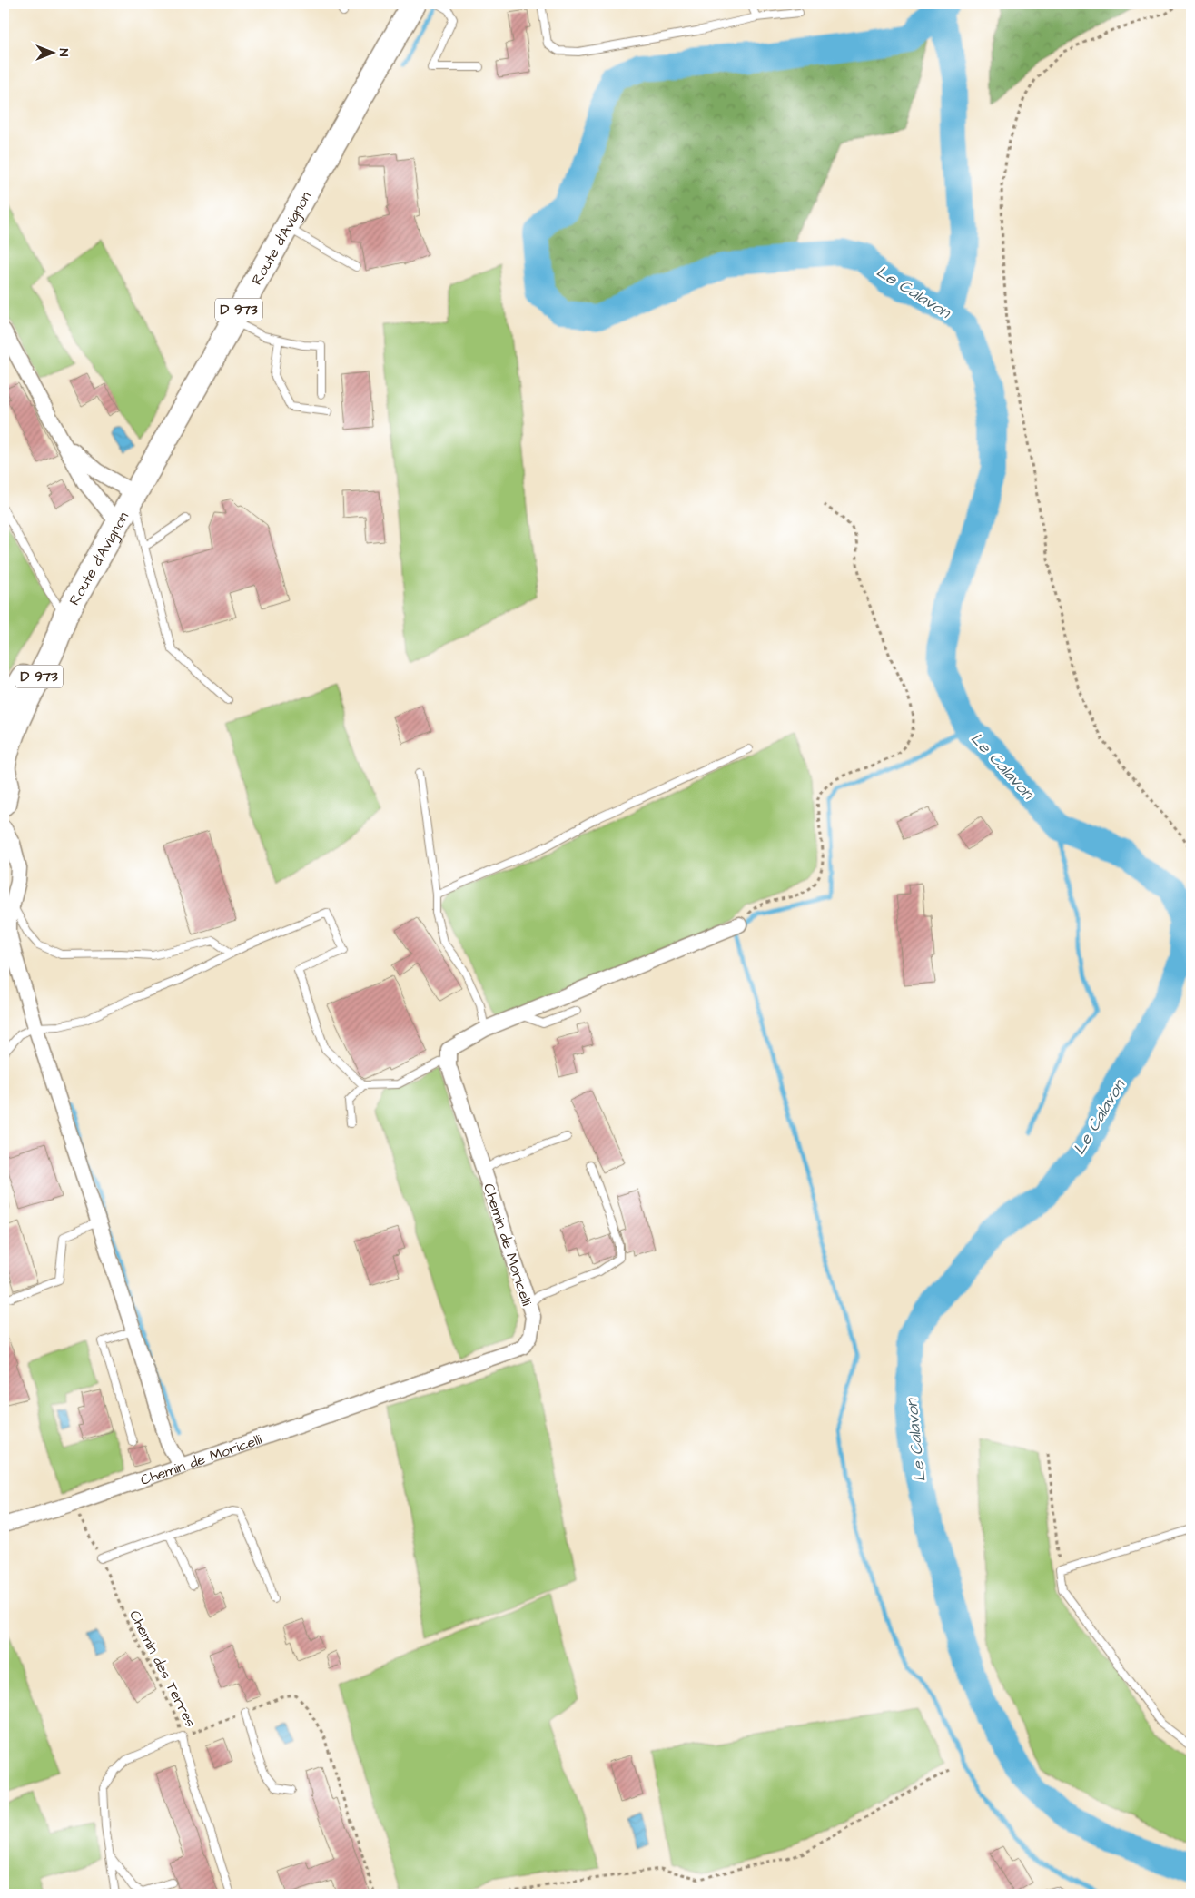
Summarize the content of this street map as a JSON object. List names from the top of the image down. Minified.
{"streets":{"main road":["Route d'Avignon","D 973"],"street":["Chemin de Moricelli"],"path":["Chemin des Terres"]},"crossings":[["Chemin de Moricelli","Chemin des Terres"]],"water":["Le Calavon"],"north":"right"}
